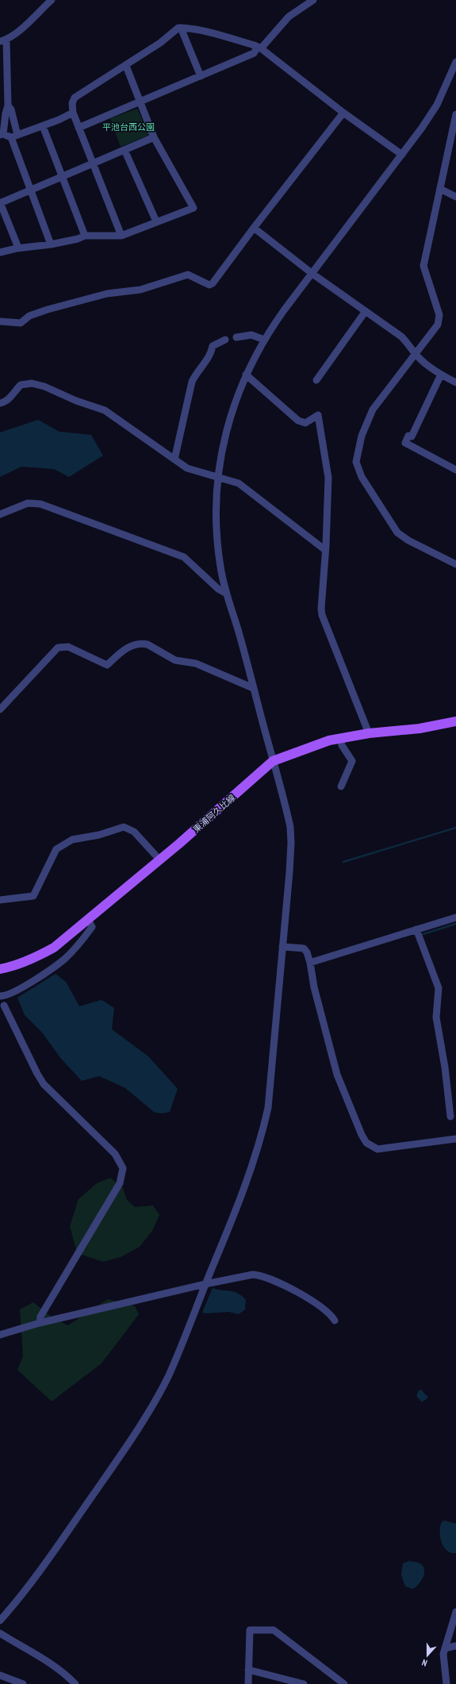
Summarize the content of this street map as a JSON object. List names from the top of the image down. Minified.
{"streets":{"main road":["東浦阿久比線"]},"parks":["平池台西公園"],"north":"bottom"}
